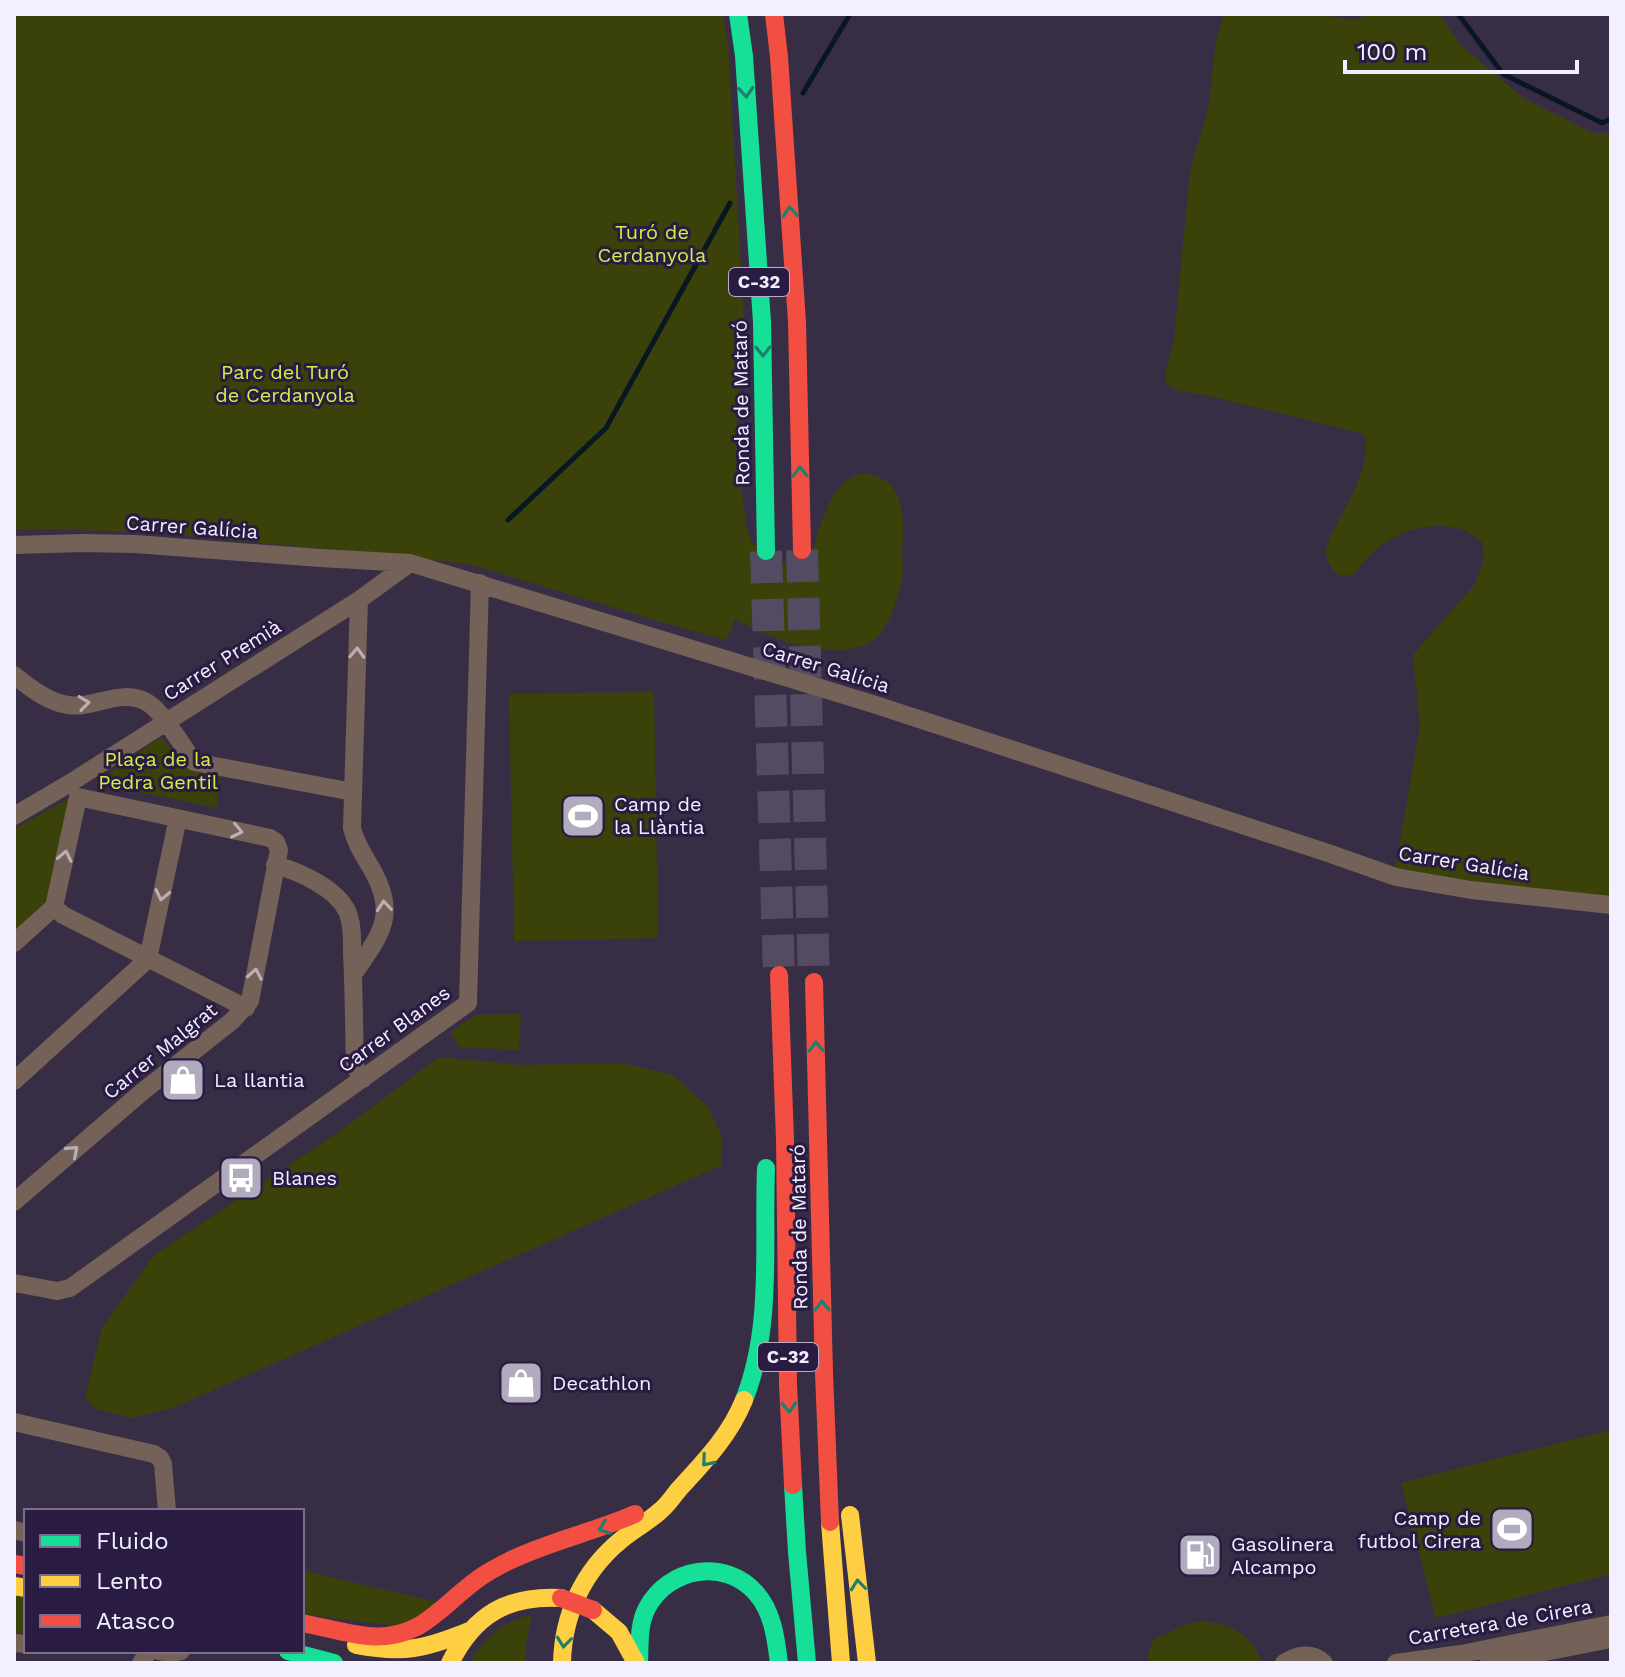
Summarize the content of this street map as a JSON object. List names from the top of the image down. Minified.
{"streets":{"main road":["C-32","Ronda de Mataró"],"street":["Carrer Galícia","Carrer Premià","Carrer Blanes","Carrer Malgrat","Carretera de Cirera"]},"crossings":[["C-32","Ronda de Mataró"],["Carrer Galícia","Carrer Premià"],["Carrer Galícia","Carrer Blanes"]],"parks":["Turó de Cerdanyola","Parc del Turó de Cerdanyola","Plaça de la Pedra Gentil"],"places":{"sports":["Camp de la Llàntia","Camp de futbol Cirera"],"shop":["La llantia","Decathlon"],"bus stop":["Blanes"],"fuel station":["Gasolinera Alcampo"]},"legend":["Fluido","Lento","Atasco"],"scale_bar":"100 m"}
